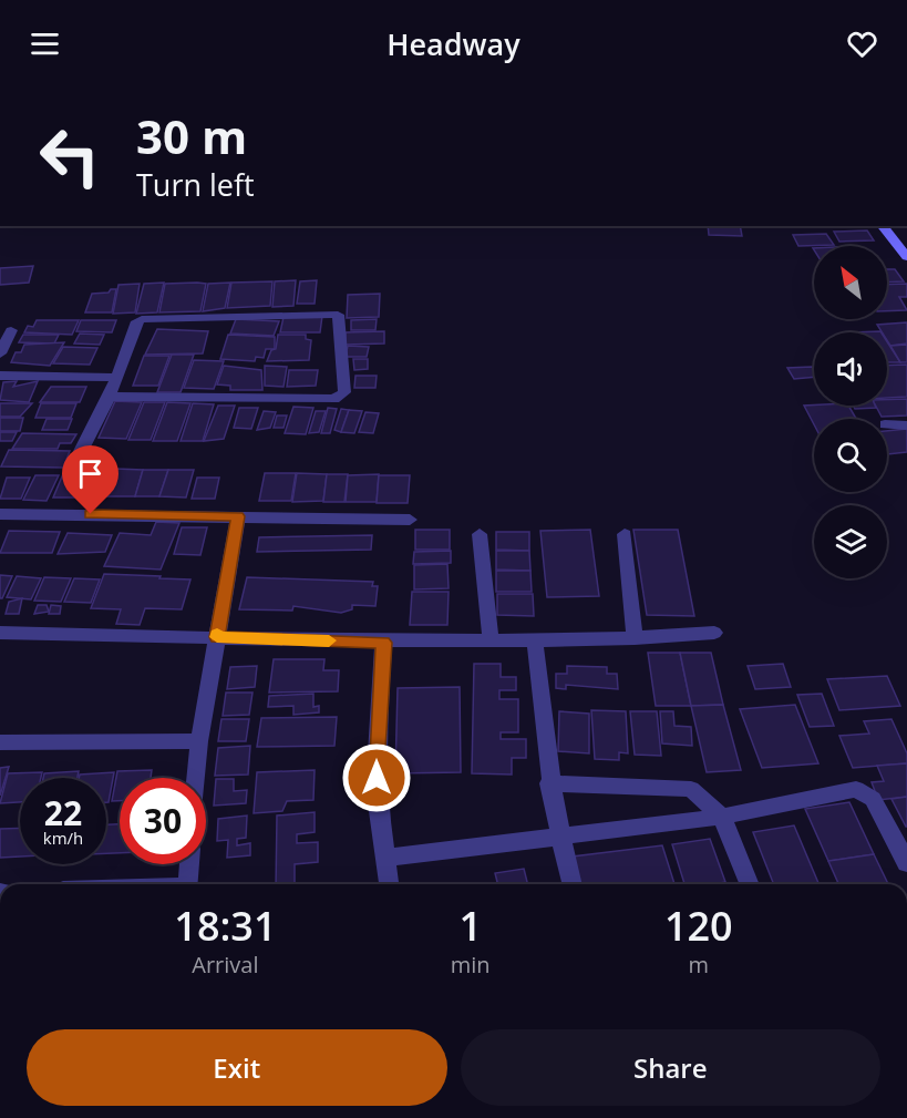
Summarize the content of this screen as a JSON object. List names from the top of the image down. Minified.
{"north":"top left","page":{"header":"Headway","turn":["30 m","Turn left"],"speed":"22 km/h","limit":"30","eta":["18:31","Arrival","1","min","120","m"],"buttons":["Exit","Share"]}}
